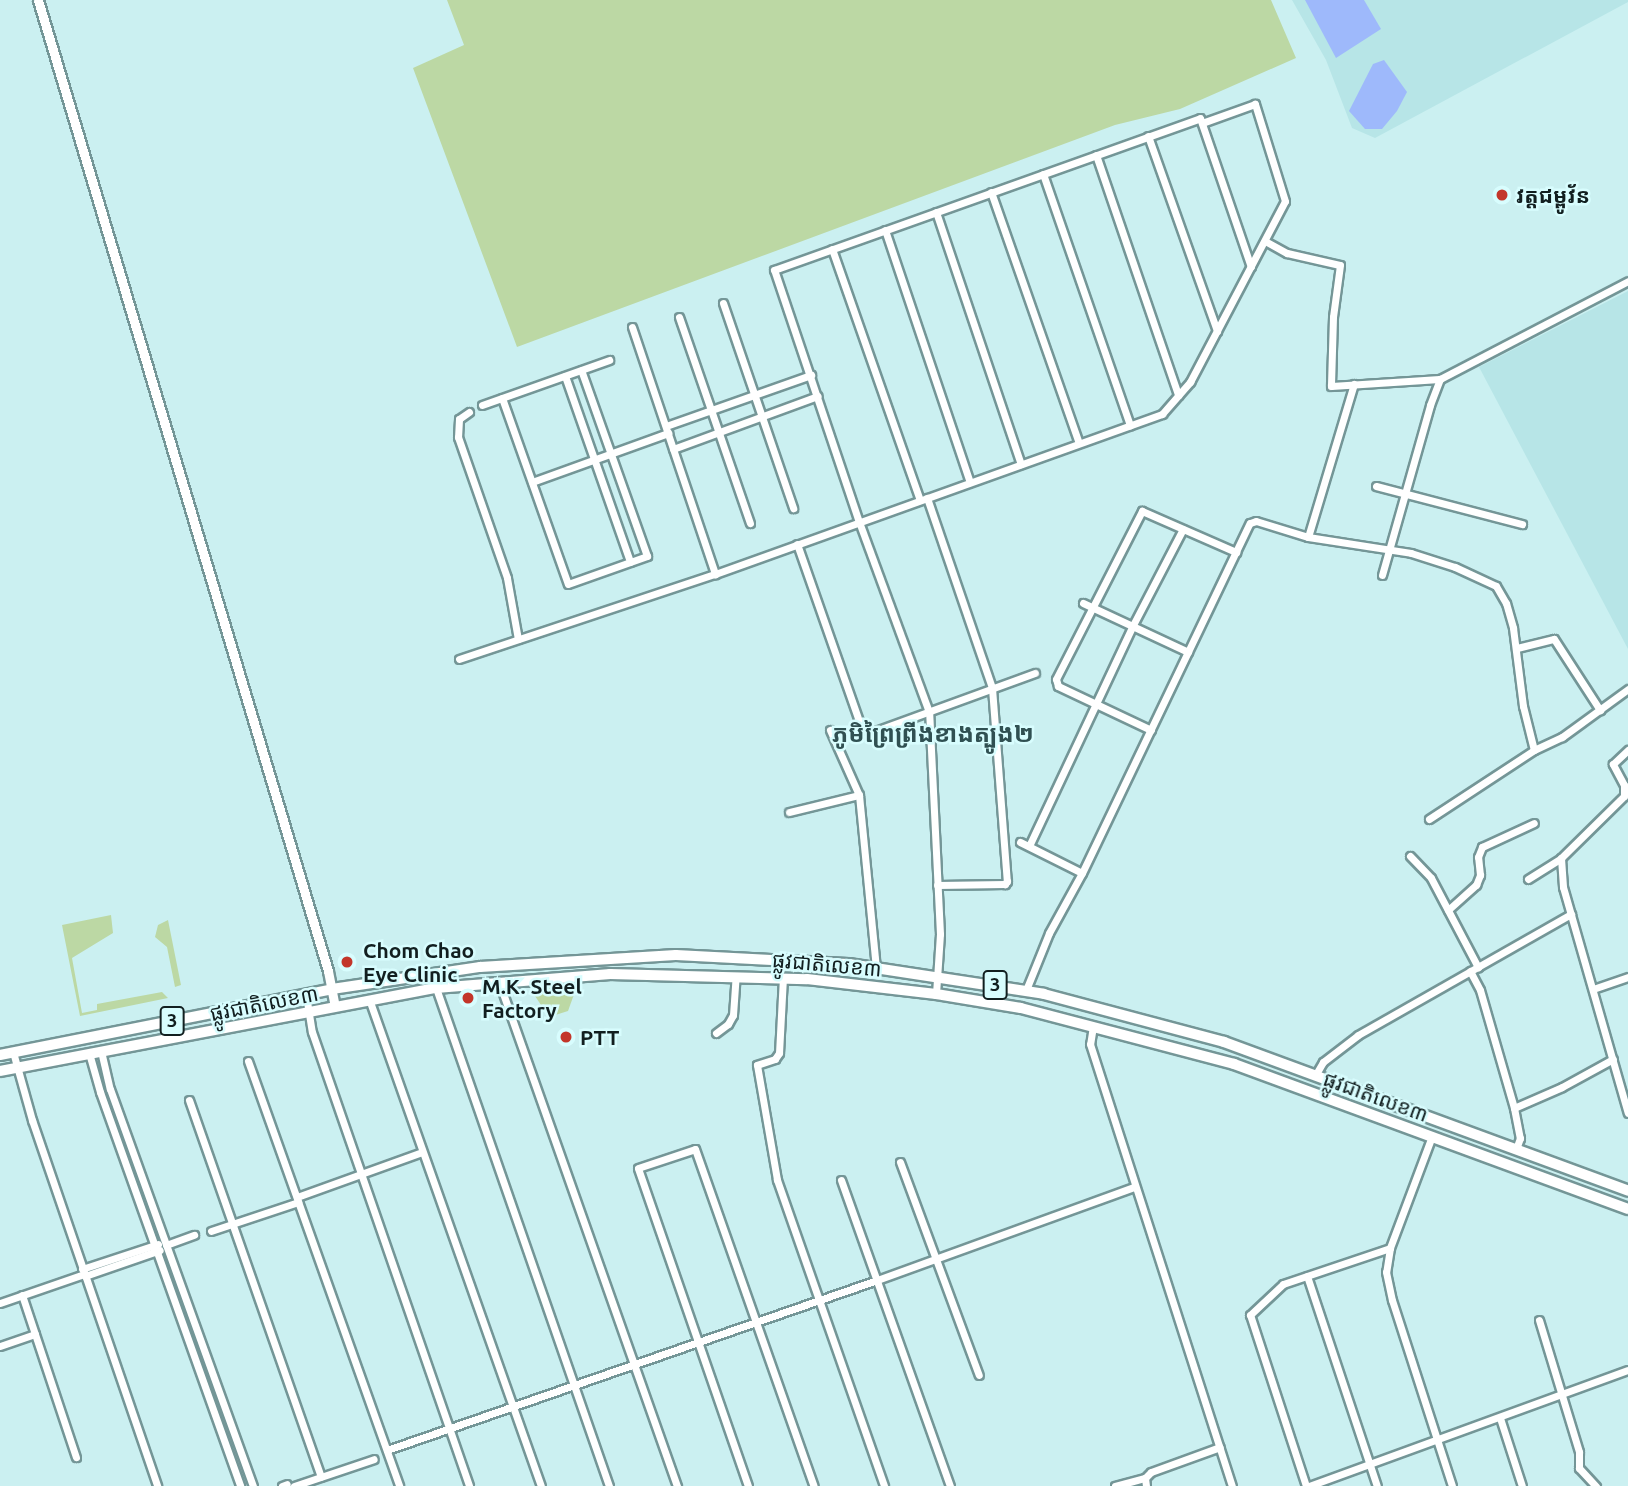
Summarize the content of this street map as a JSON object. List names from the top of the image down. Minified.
{"streets":{"highway":["ផ្លូវជាតិលេខ៣","3"]},"districts":["ភូមិព្រៃព្រីងខាងត្បូង២"],"places":["វត្តជម្ពូវ័ន","Chom Chao Eye Clinic","M.K. Steel Factory","PTT"]}
